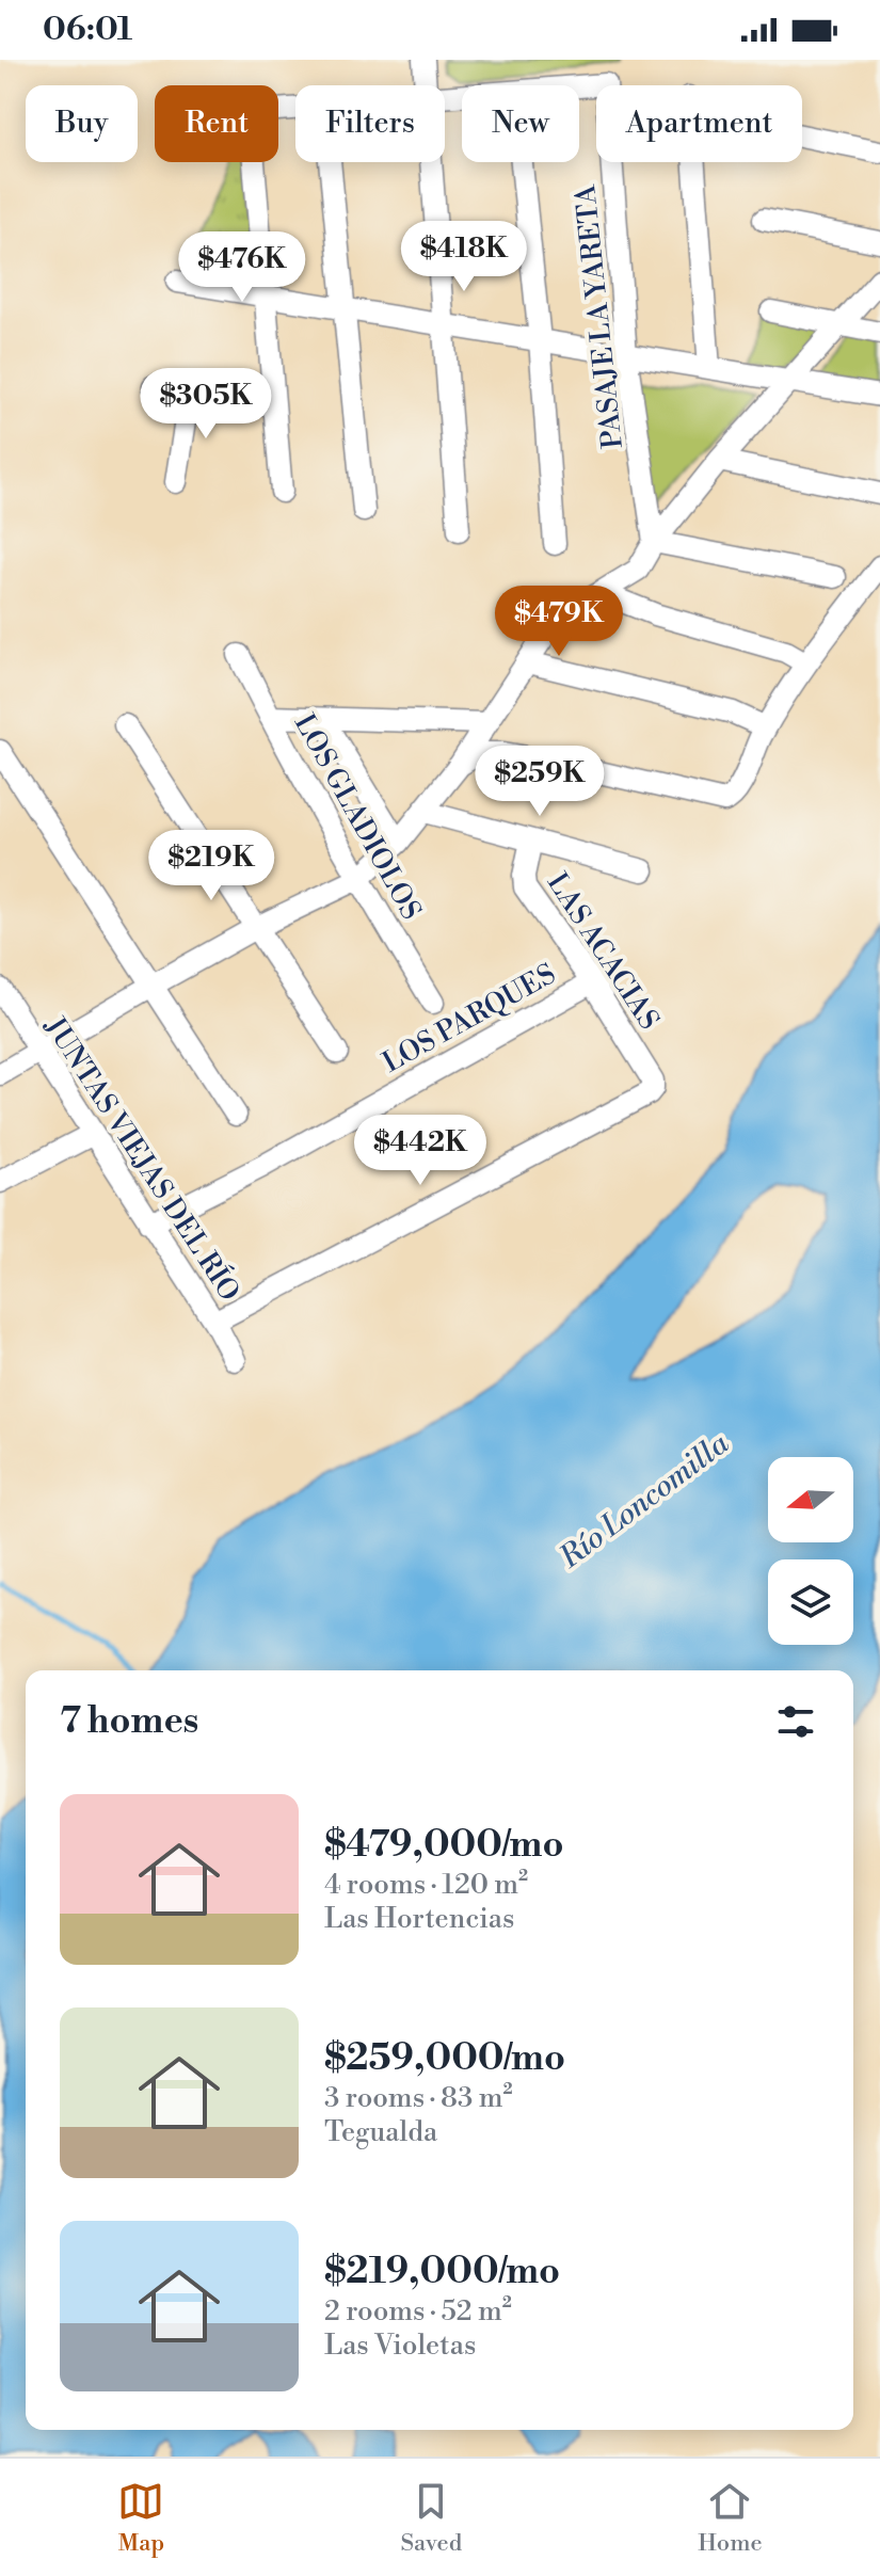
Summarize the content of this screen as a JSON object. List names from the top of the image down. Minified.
{"streets":{"street":["PASAJE LA YARETA","LOS GLADIOLOS","LAS ACACIAS","LOS PARQUES","JUNTAS VIEJAS DEL RÍO"]},"crossings":[["LAS ACACIAS","LOS PARQUES"],["LAS ACACIAS","JUNTAS VIEJAS DEL RÍO"],["LOS PARQUES","JUNTAS VIEJAS DEL RÍO"]],"water":["Río Loncomilla"],"north":"left","page":{"status":"06:01","chip":["Buy","Rent","Filters","New","Apartment"],"price":["$418K","$476K","$305K","$479K","$259K","$219K","$442K"],"heading":"7 homes","list":[{"name":"$479,000/mo","note":"4 rooms · 120 m² · Las Hortencias"},{"name":"$259,000/mo","note":"3 rooms · 83 m² · Tegualda"},{"name":"$219,000/mo","note":"2 rooms · 52 m² · Las Violetas"}],"tabs":["Map","Saved","Home"]}}
